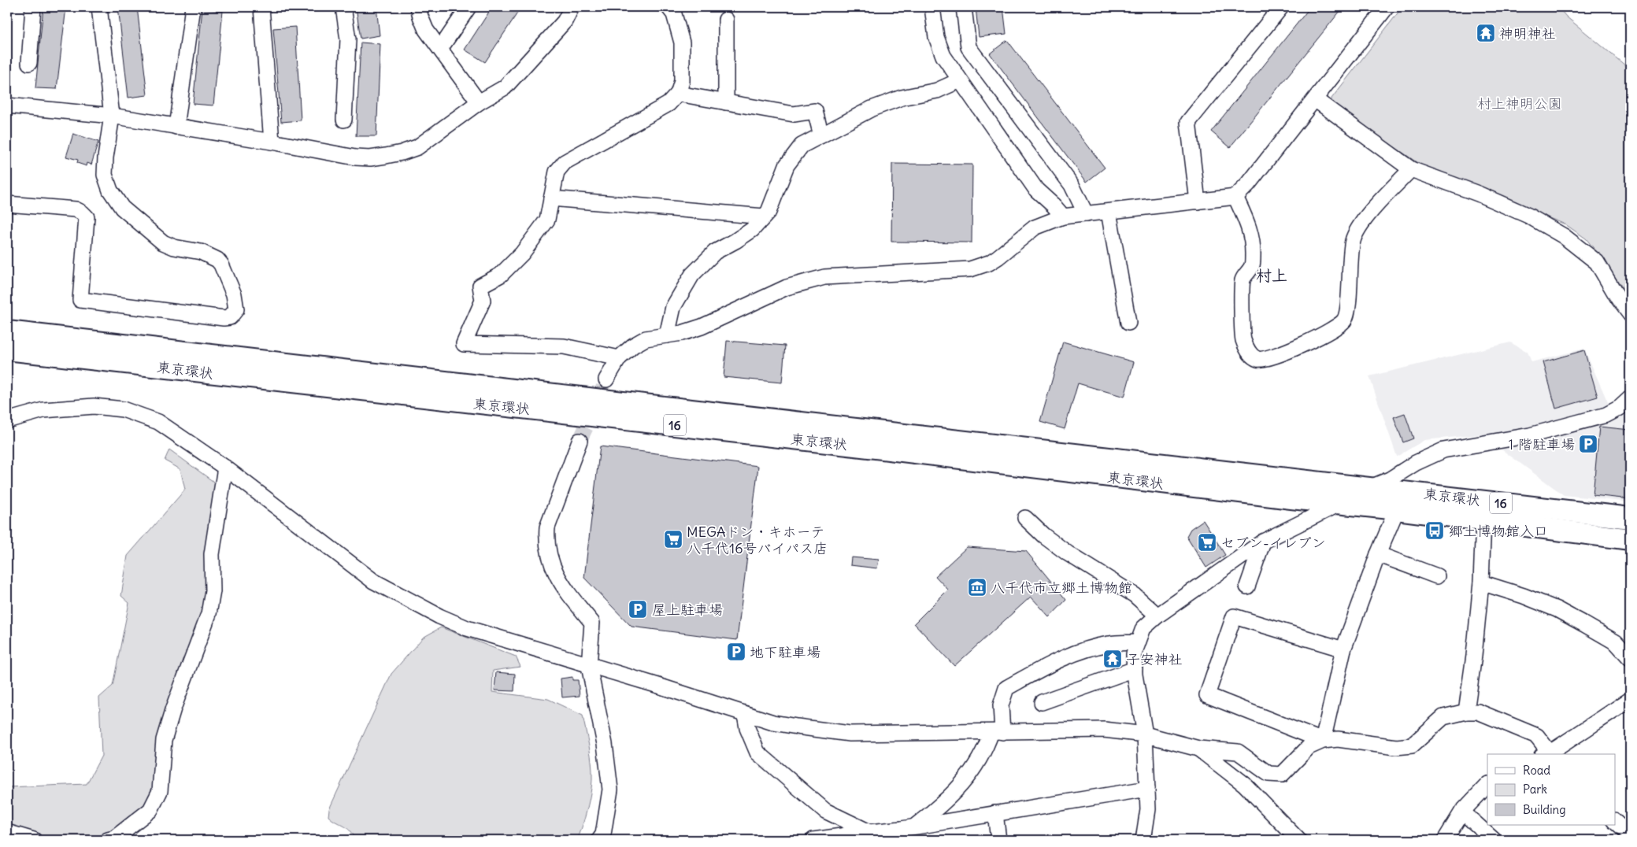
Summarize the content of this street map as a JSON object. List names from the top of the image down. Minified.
{"streets":{"highway":["東京環状","16"]},"districts":["村上"],"parks":["村上神明公園"],"places":{"temple":["神明神社","子安神社"],"parking":["１階駐車場","屋上駐車場","地下駐車場"],"bus stop":["郷土博物館入口"],"supermarket":["MEGAドン・キホーテ 八千代16号バイパス店","セブン-イレブン"],"museum":["八千代市立郷土博物館"]},"legend":["Road","Park","Building"]}
